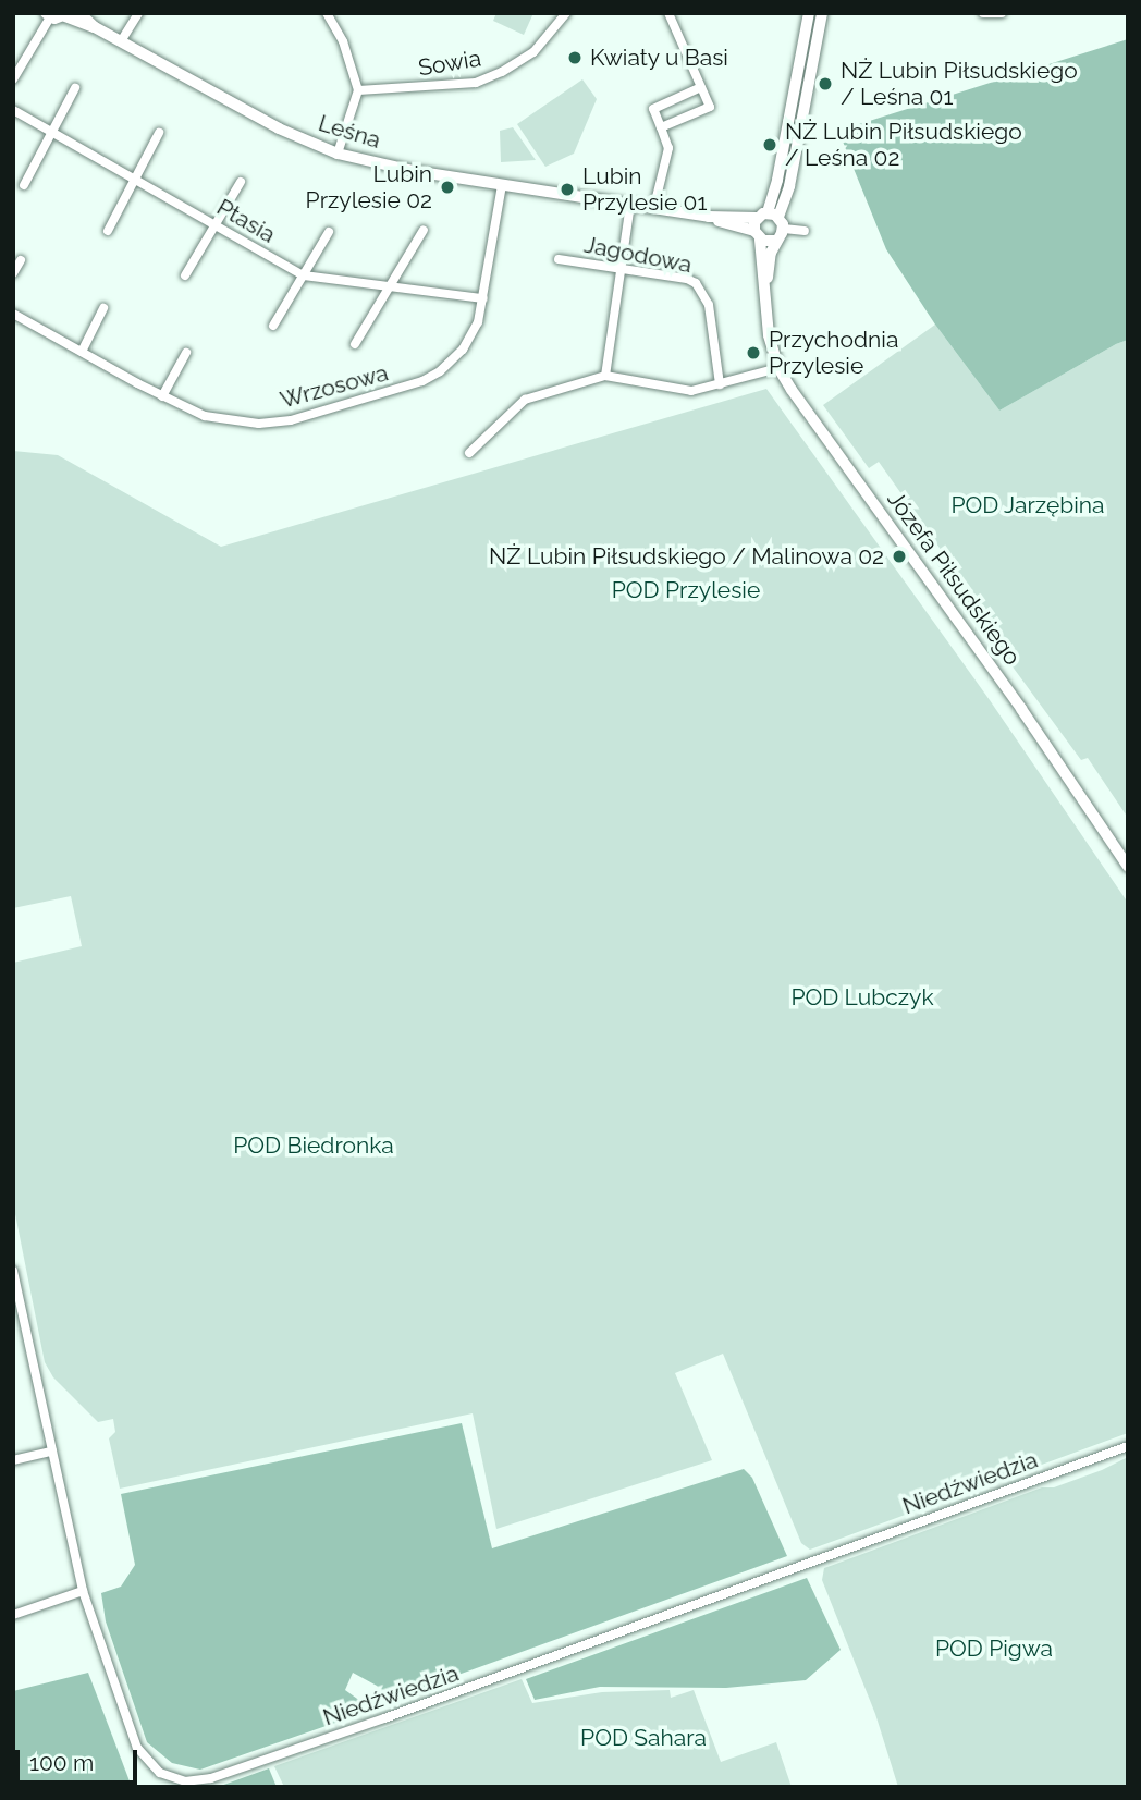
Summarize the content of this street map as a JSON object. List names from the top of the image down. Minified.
{"streets":{"street":["Sowia","Leśna","Ptasia","Jagodowa","Wrzosowa","Józefa Piłsudskiego","Niedźwiedzia"]},"crossings":[["Leśna","Wrzosowa"],["Leśna","Józefa Piłsudskiego"],["Ptasia","Wrzosowa"]],"parks":["POD Jarzębina","POD Przylesie","POD Lubczyk","POD Biedronka","POD Pigwa","POD Sahara"],"places":["Kwiaty u Basi","NŻ Lubin Piłsudskiego / Leśna 01","NŻ Lubin Piłsudskiego / Leśna 02","Lubin Przylesie 02","Lubin Przylesie 01","Przychodnia Przylesie","NŻ Lubin Piłsudskiego / Malinowa 02"],"scale_bar":"100 m"}
